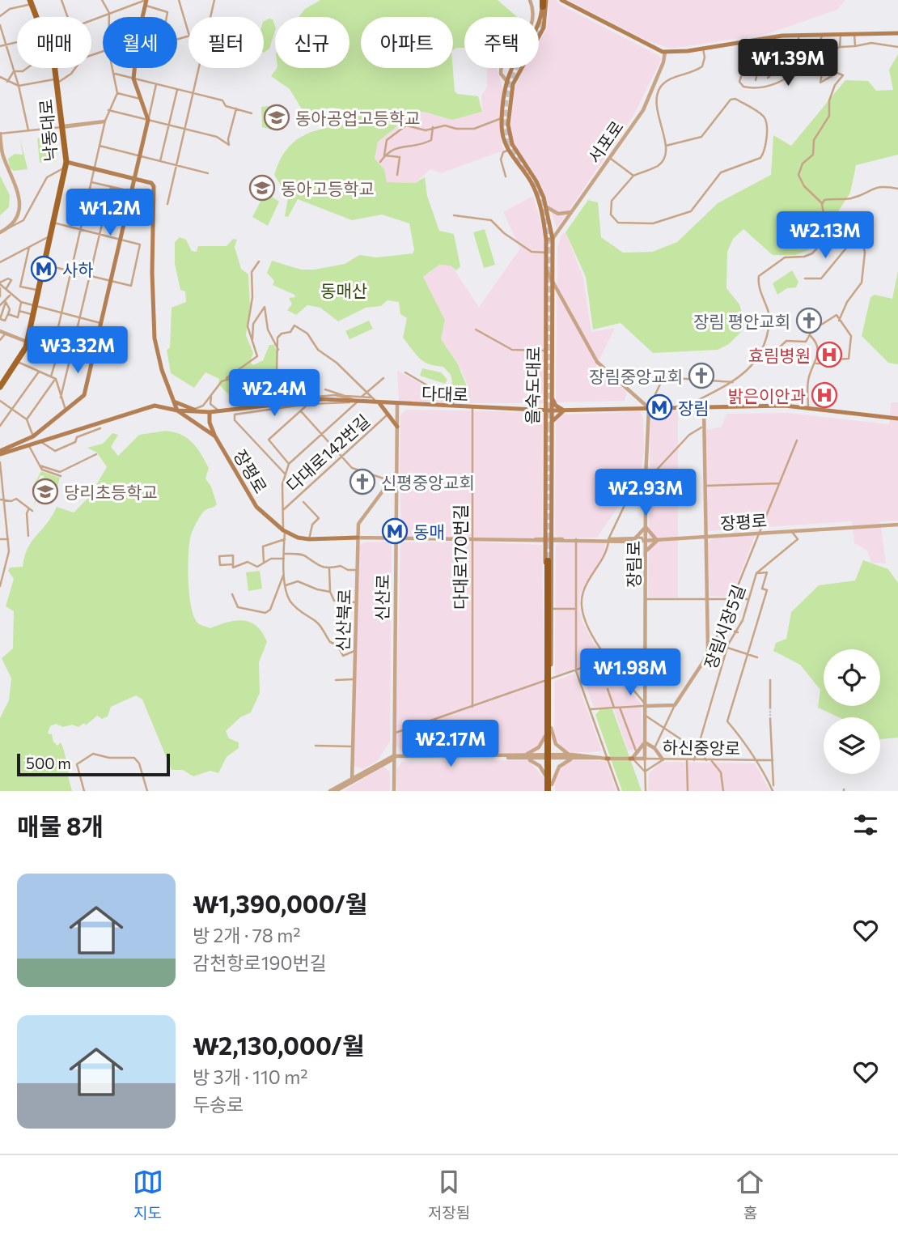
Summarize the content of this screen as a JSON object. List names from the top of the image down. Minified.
{"streets":{"highway":["을숙도대로"],"main road":["낙동대로","다대로","장평로"],"street":["서포로","다대로142번길","다대로170번길","장림로","신산로","신산북로","장림시장5길","하신중앙로"]},"crossings":[["서포로","을숙도대로"],["을숙도대로","다대로"],["을숙도대로","장평로"],["을숙도대로","하신중앙로"],["다대로","장평로"],["다대로","다대로170번길"],["다대로","장림로"],["다대로","신산로"],["장평로","다대로170번길"],["장평로","장림로"],["장평로","신산로"],["장평로","신산북로"],["장평로","장림시장5길"],["장림로","하신중앙로"],["신산로","신산북로"],["신산로","하신중앙로"],["장림시장5길","하신중앙로"]],"parks":["동매산"],"places":{"school or university":["동아공업고등학교","동아고등학교","당리초등학교"],"metro station":["사하","장림","동매"],"church":["장림 평안교회","장림중앙교회","신평중앙교회"],"hospital":["효림병원","밝은이안과"]},"scale_bar":"500 m","page":{"chip":["매매","월세","필터","신규","아파트","주택"],"price":["₩1.39M","₩1.2M","₩2.13M","₩3.32M","₩2.4M","₩2.93M","₩1.98M","₩2.17M"],"scale":"500 m","heading":"매물 8개","list":[{"name":"₩1,390,000/월","note":"방 2개 · 78 m² · 감천항로190번길"},{"name":"₩2,130,000/월","note":"방 3개 · 110 m² · 두송로"}],"tabs":["지도","저장됨","홈"]}}
